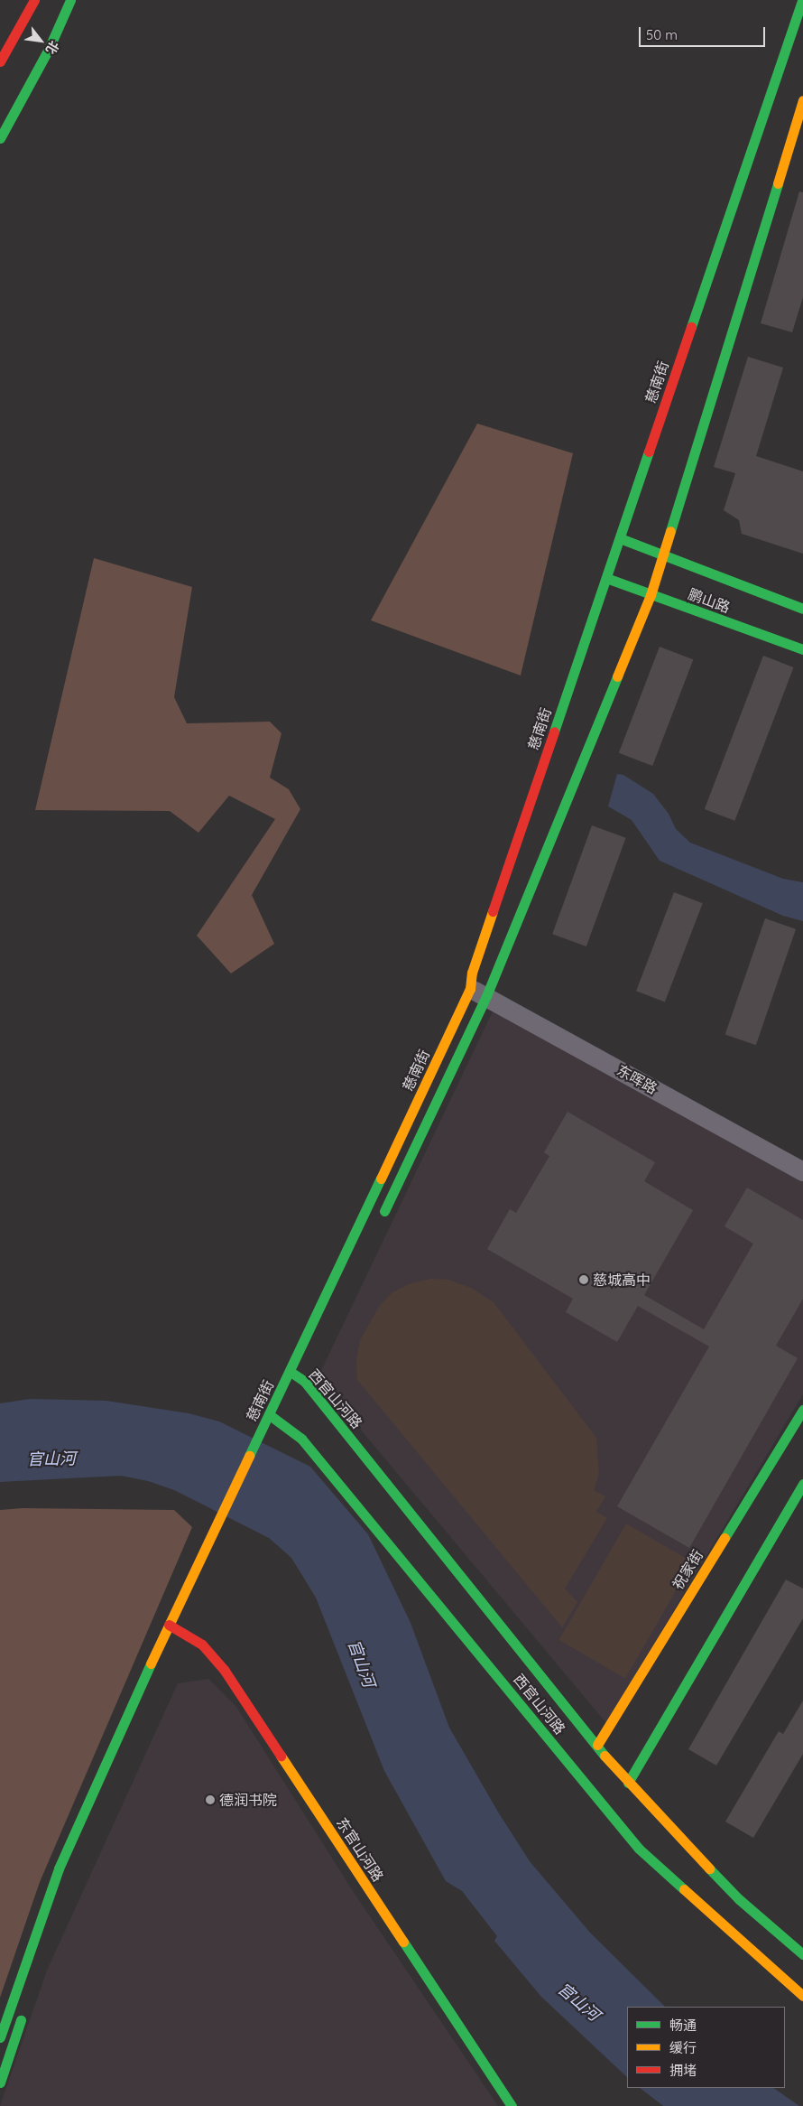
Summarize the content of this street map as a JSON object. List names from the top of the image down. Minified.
{"streets":{"main road":["慈南街","鹏山路","西官山河路","祝家街","东官山河路"],"street":["东晖路"]},"crossings":[["慈南街","鹏山路"],["慈南街","东晖路"],["慈南街","西官山河路"],["慈南街","东官山河路"],["西官山河路","祝家街"]],"water":["官山河"],"places":["慈城高中","德润书院"],"legend":["畅通","缓行","拥堵"],"scale_bar":"50 m","north":"bottom right"}
